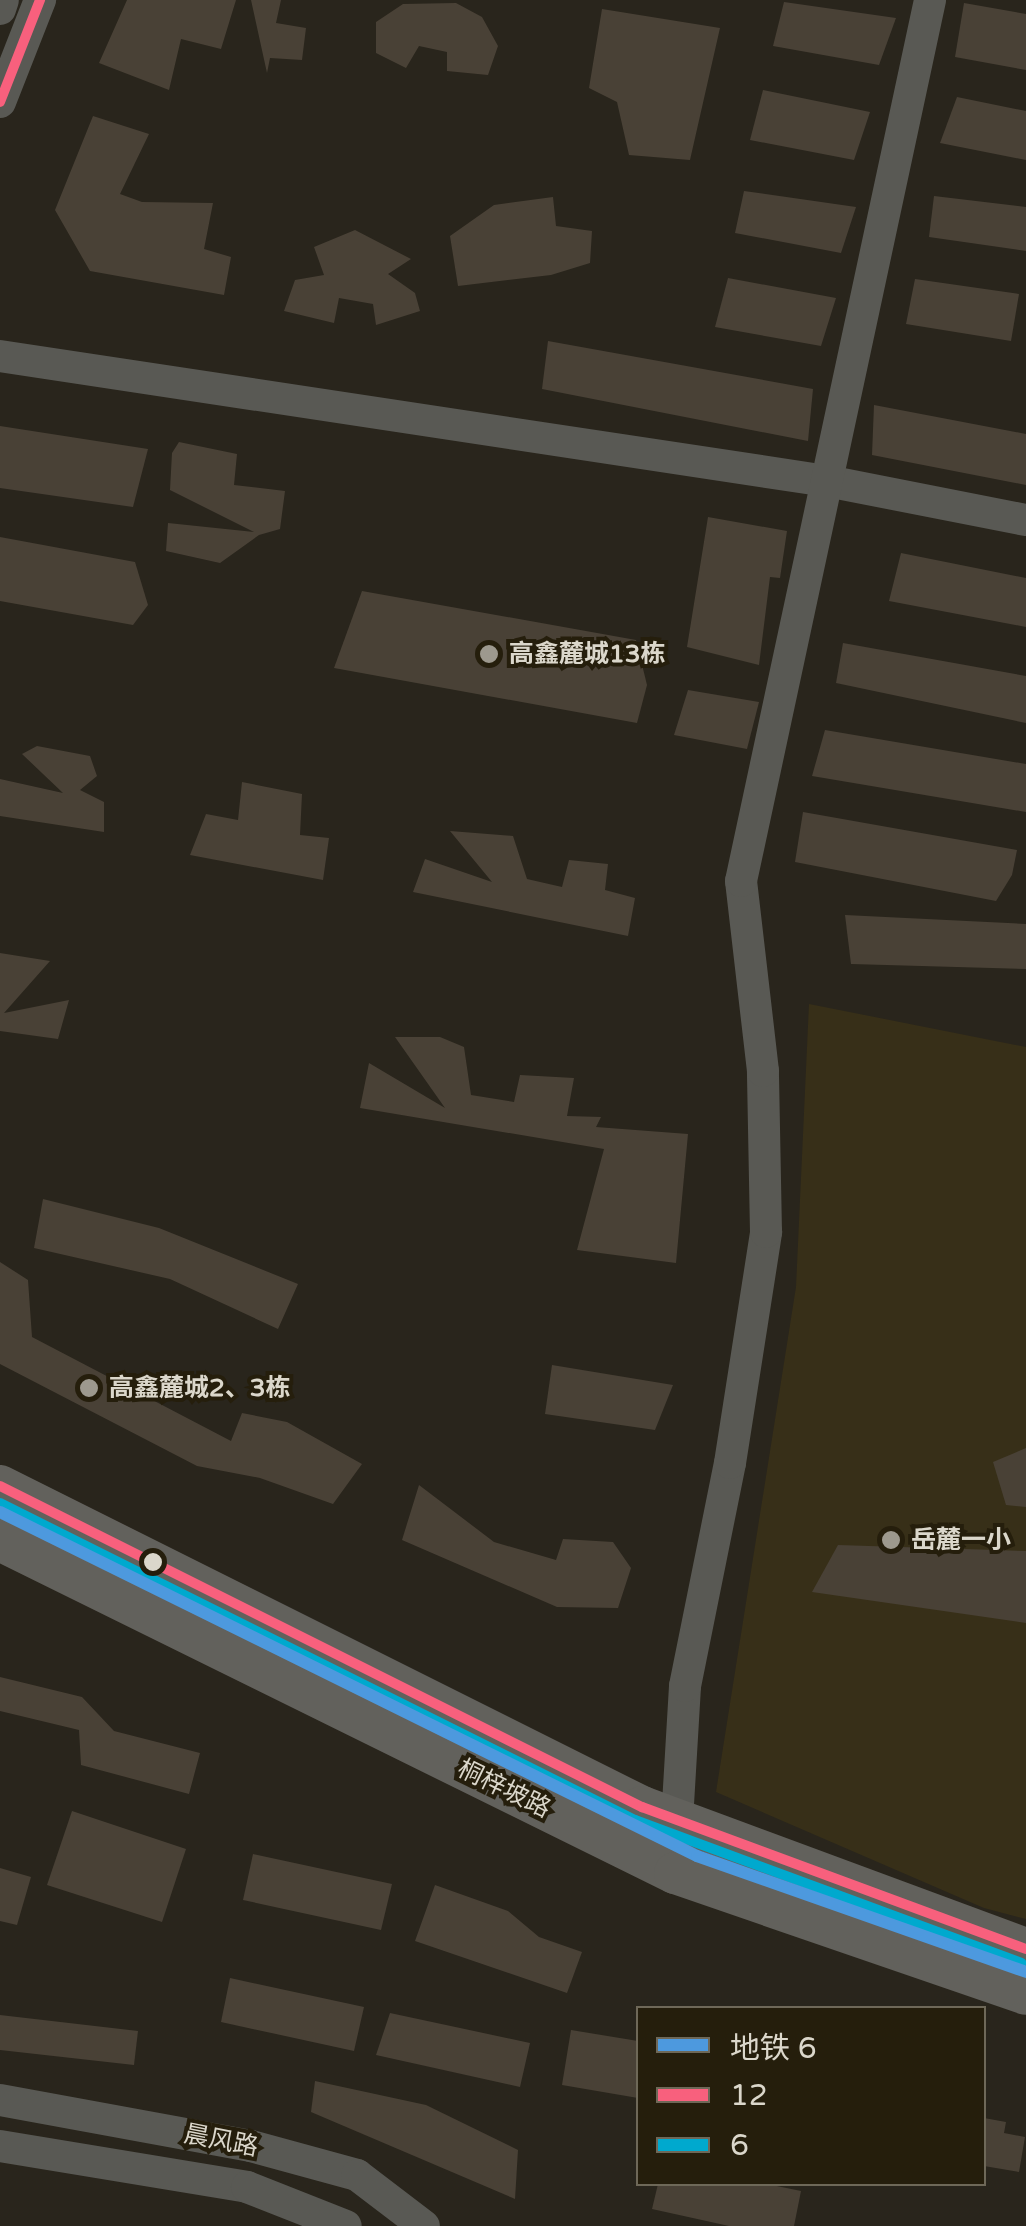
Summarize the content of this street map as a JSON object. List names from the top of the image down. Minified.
{"streets":{"main road":["桐梓坡路"],"street":["晨风路"]},"places":["高鑫麓城13栋","高鑫麓城2、3栋","岳麓一小"],"lines":["transit line 12","transit line 6","metro line 6"],"legend":["地铁 6","12","6"]}
